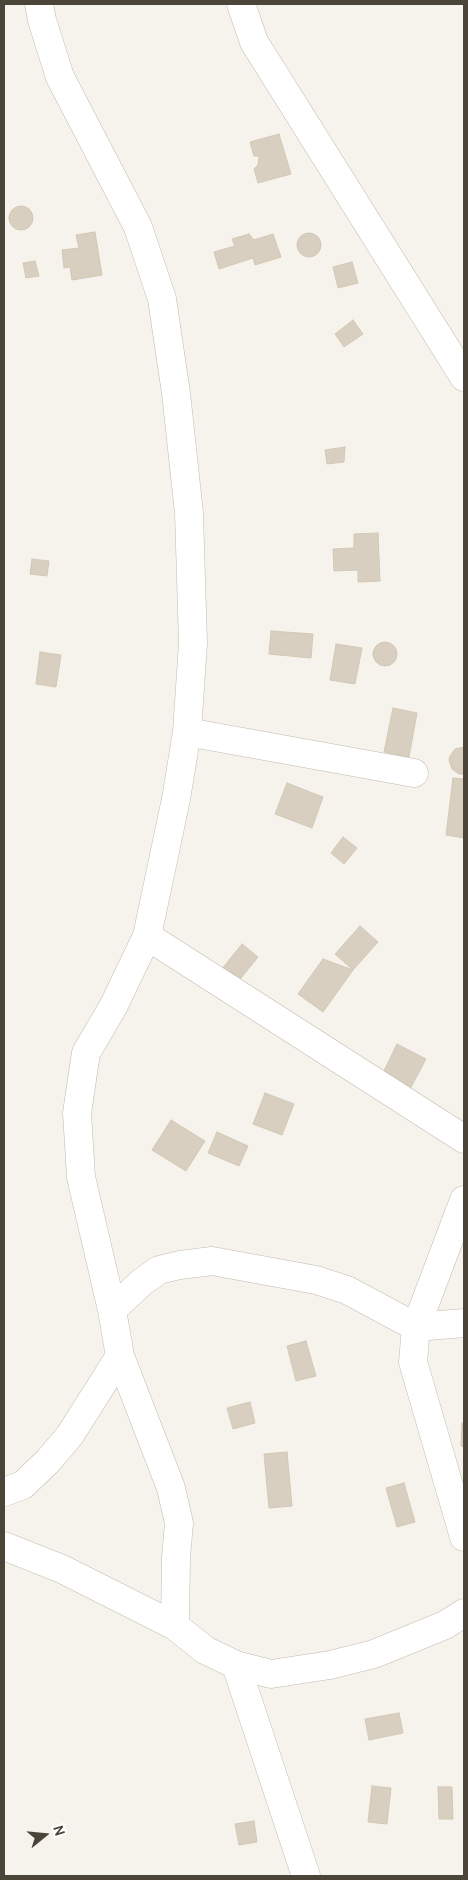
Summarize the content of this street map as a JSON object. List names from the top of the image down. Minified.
{"north":"right"}
